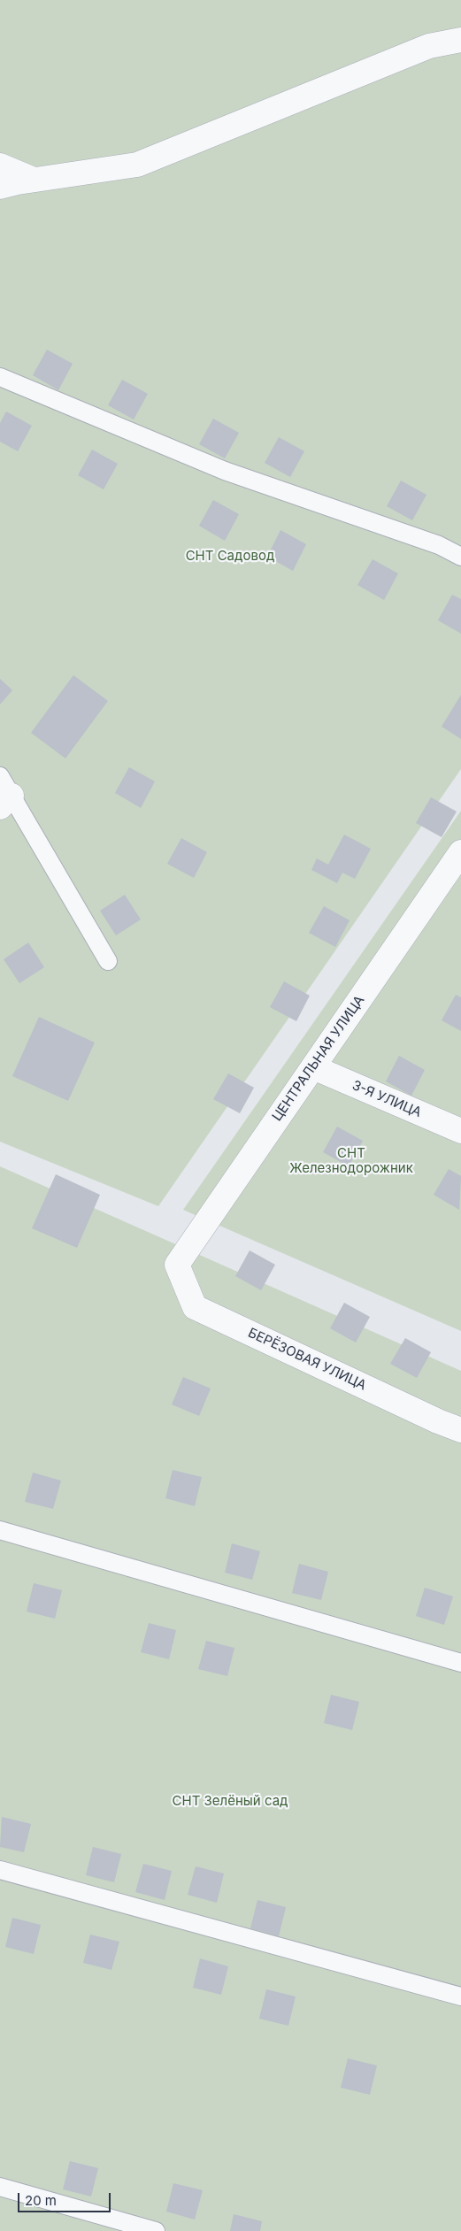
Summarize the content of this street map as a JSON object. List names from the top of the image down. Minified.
{"streets":{"street":["ЦЕНТРАЛЬНАЯ УЛИЦА","3-Я УЛИЦА","БЕРЁЗОВАЯ УЛИЦА"]},"crossings":[["ЦЕНТРАЛЬНАЯ УЛИЦА","3-Я УЛИЦА"],["ЦЕНТРАЛЬНАЯ УЛИЦА","БЕРЁЗОВАЯ УЛИЦА"]],"parks":["СНТ Садовод","СНТ Железнодорожник","СНТ Зелёный сад"],"scale_bar":"20 m"}
